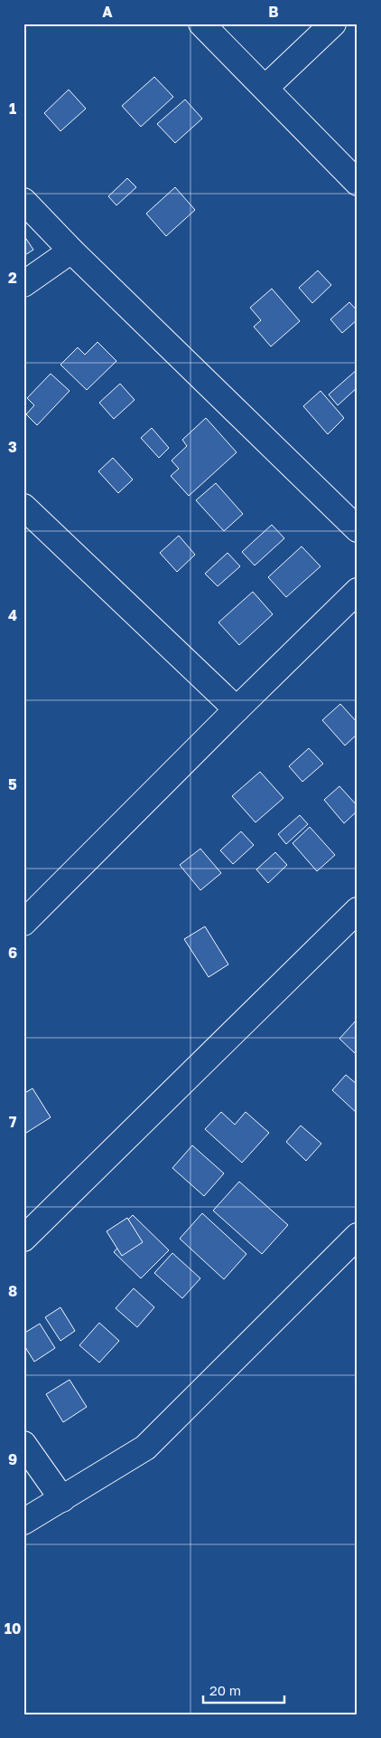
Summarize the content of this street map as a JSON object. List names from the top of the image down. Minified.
{"scale_bar":"20 m","grid":{"columns":["A","B"],"rows":["1","2","3","4","5","6","7","8","9","10"]}}
